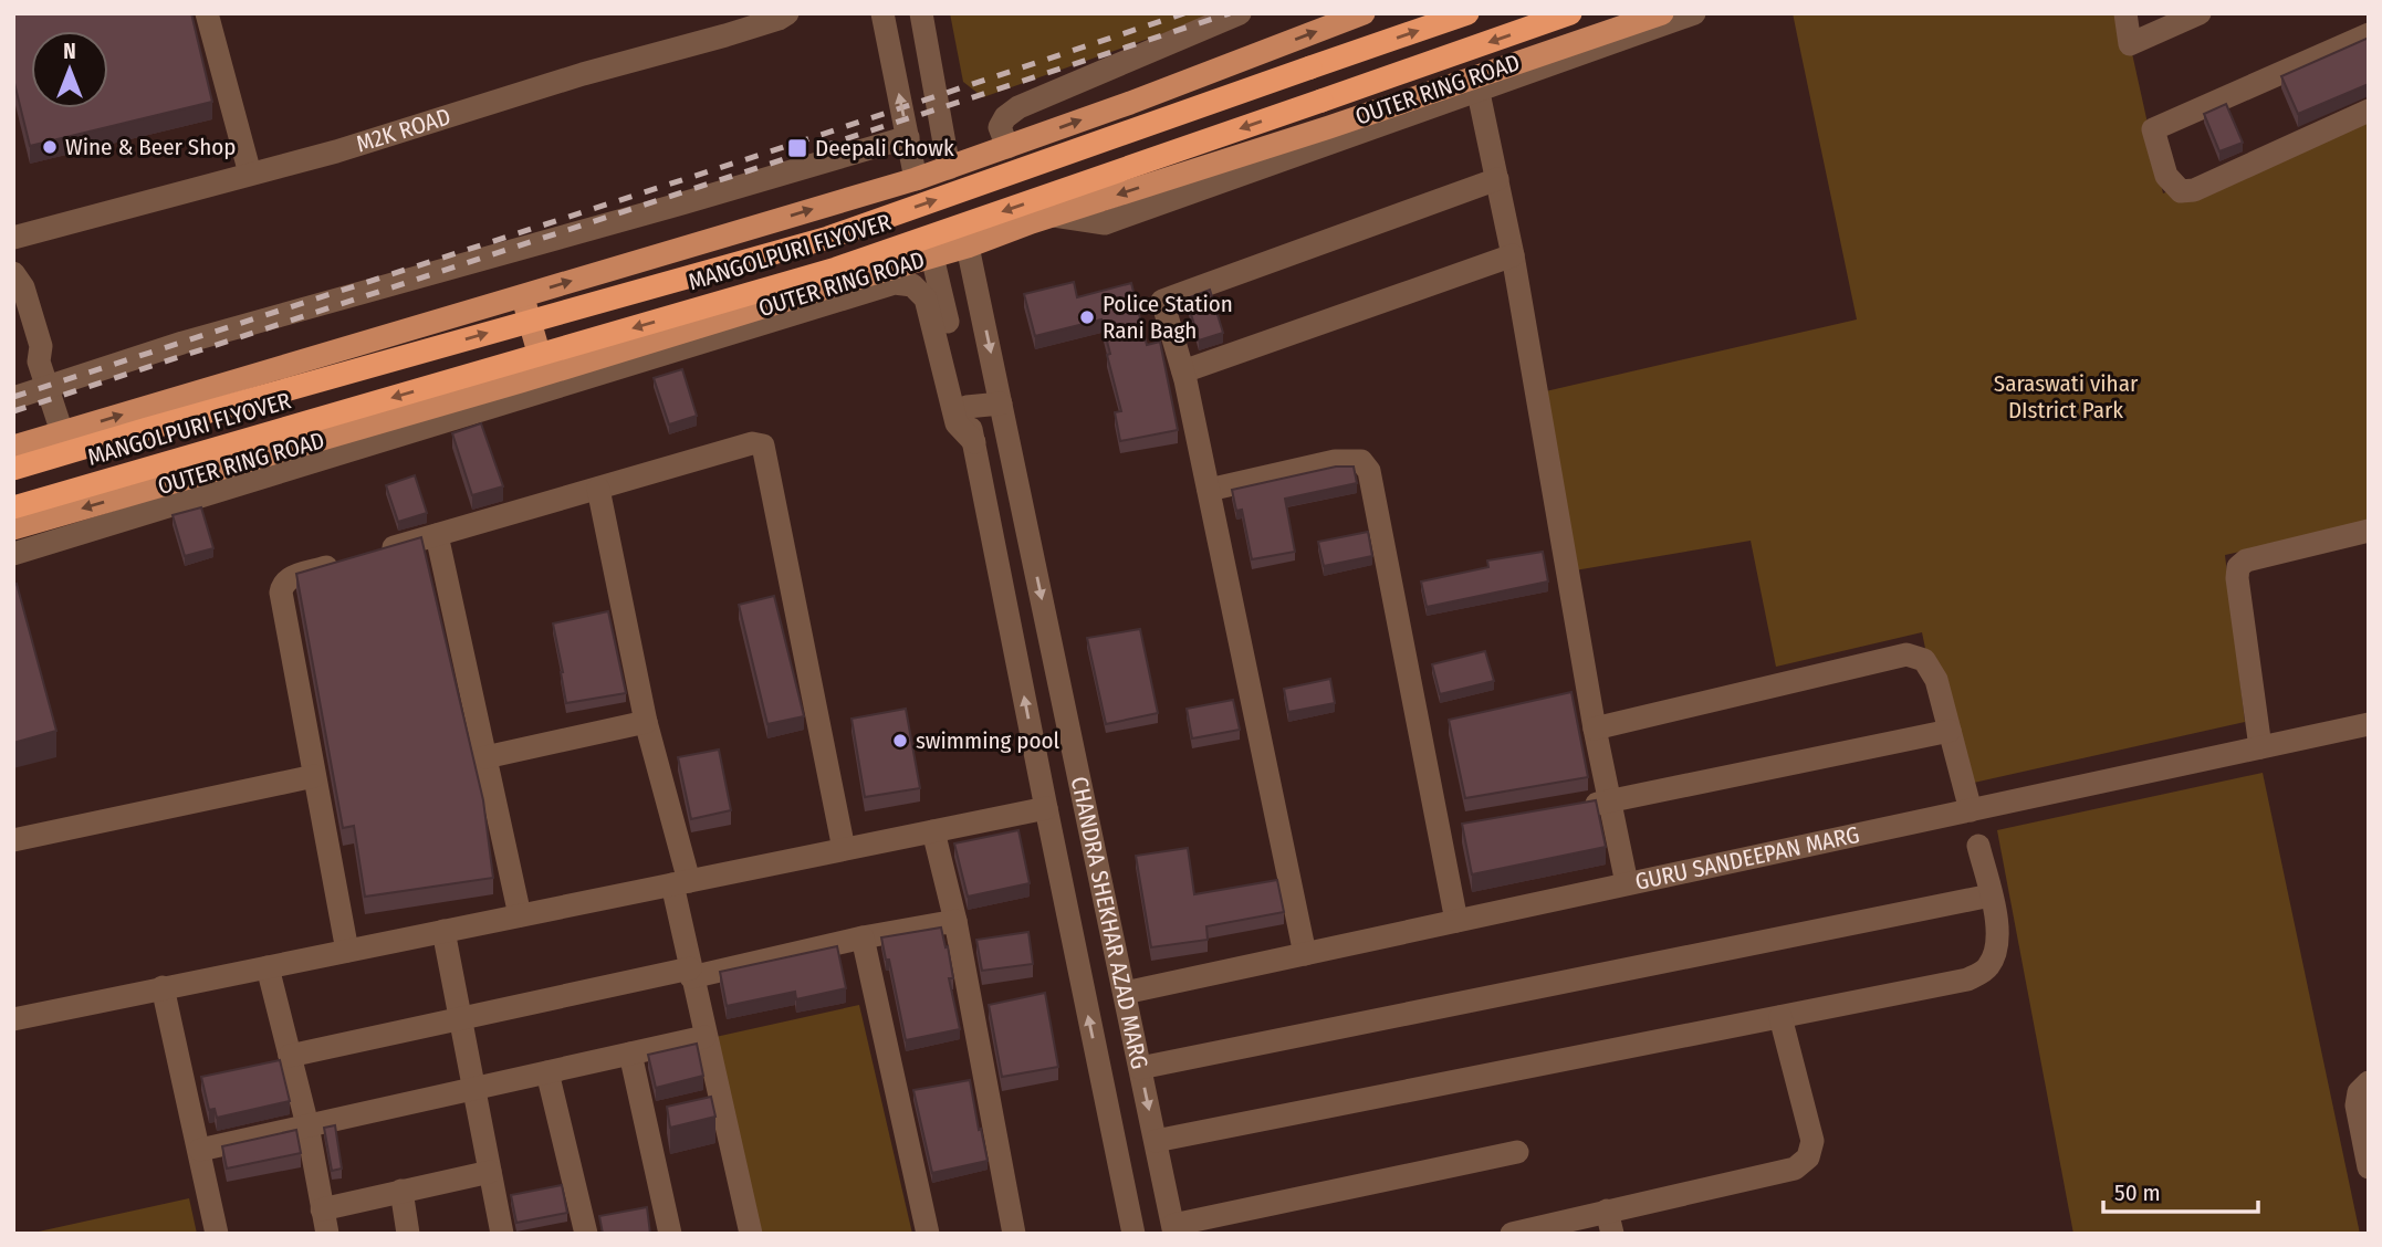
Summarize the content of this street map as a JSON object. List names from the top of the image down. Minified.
{"streets":{"highway":["MANGOLPURI FLYOVER"],"main road":["OUTER RING ROAD"],"street":["M2K ROAD","GURU SANDEEPAN MARG","CHANDRA SHEKHAR AZAD MARG"]},"crossings":[["OUTER RING ROAD","CHANDRA SHEKHAR AZAD MARG"],["GURU SANDEEPAN MARG","CHANDRA SHEKHAR AZAD MARG"]],"parks":["Saraswati vihar DIstrict Park"],"places":{"other":["Wine & Beer Shop","Police Station Rani Bagh","swimming pool"],"transit":["Deepali Chowk"]},"scale_bar":"50 m","north":"top"}
